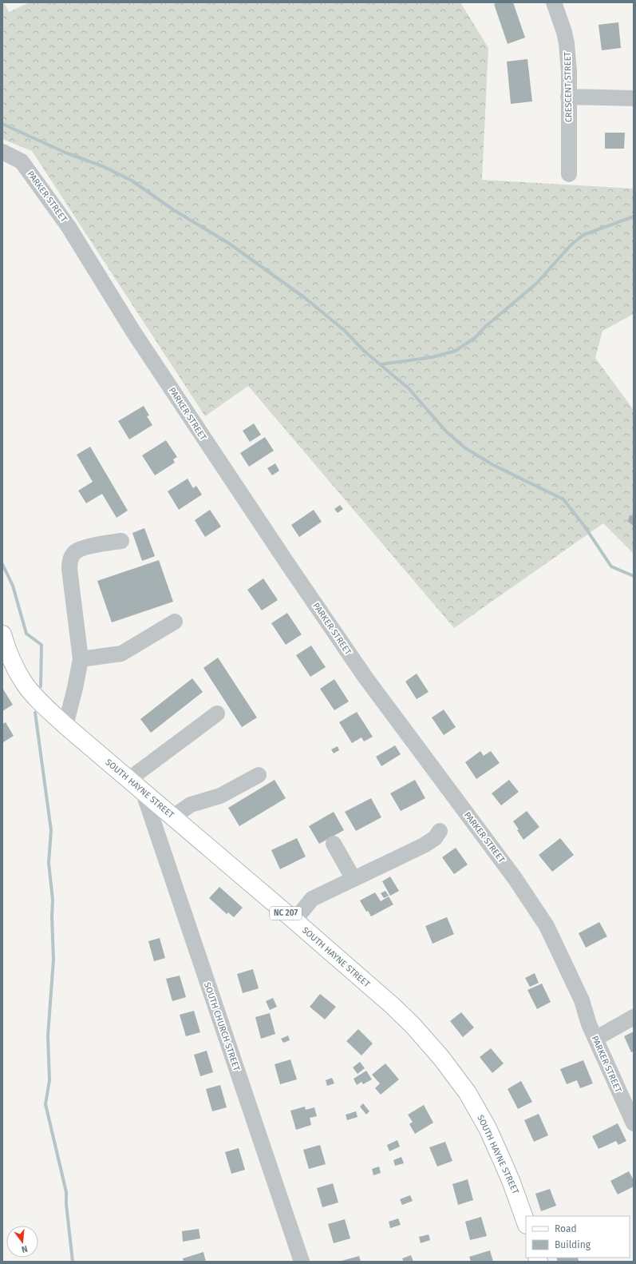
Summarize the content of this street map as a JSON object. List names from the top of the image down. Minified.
{"streets":{"main road":["SOUTH HAYNE STREET","NC 207"],"street":["CRESCENT STREET","PARKER STREET","SOUTH CHURCH STREET"]},"crossings":[["SOUTH HAYNE STREET","SOUTH CHURCH STREET"]],"legend":["Road","Building"],"north":"bottom"}
